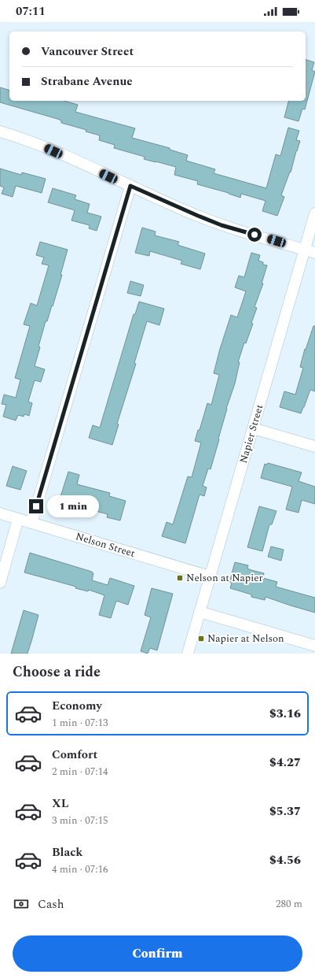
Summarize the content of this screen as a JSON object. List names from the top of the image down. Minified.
{"streets":{"street":["Napier Street","Nelson Street"]},"crossings":[["Napier Street","Nelson Street"]],"places":{"transit":["Nelson at Napier","Napier at Nelson"]},"page":{"status":"07:11","banner":["Vancouver Street","Strabane Avenue"],"bubble":"1 min","heading":"Choose a ride","list":[{"name":"Economy","note":"1 min · 07:13","value":"$3.16"},{"name":"Comfort","note":"2 min · 07:14","value":"$4.27"},{"name":"XL","note":"3 min · 07:15","value":"$5.37"},{"name":"Black","note":"4 min · 07:16","value":"$4.56"}],"pay":["Cash","280 m"],"buttons":"Confirm"}}
